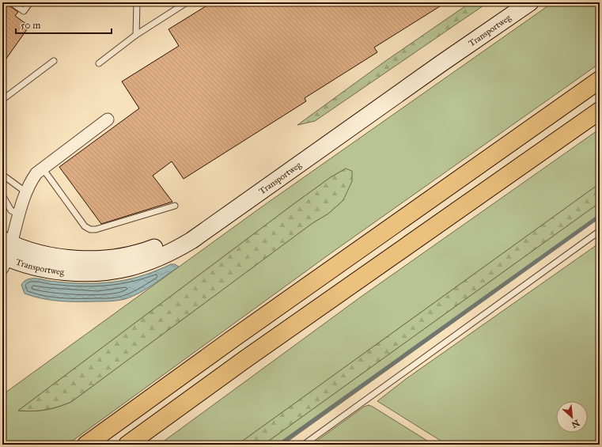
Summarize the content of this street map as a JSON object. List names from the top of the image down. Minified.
{"streets":{"street":["Transportweg"]},"scale_bar":"50 m","north":"bottom right"}
